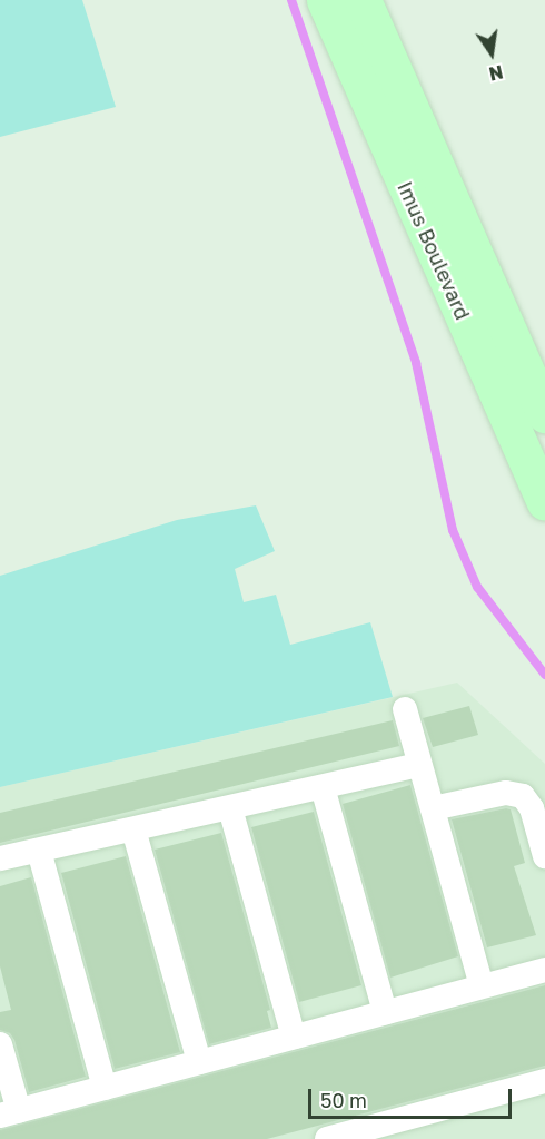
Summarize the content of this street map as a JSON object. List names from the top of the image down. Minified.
{"streets":{"main road":["Imus Boulevard"]},"scale_bar":"50 m","north":"bottom"}
